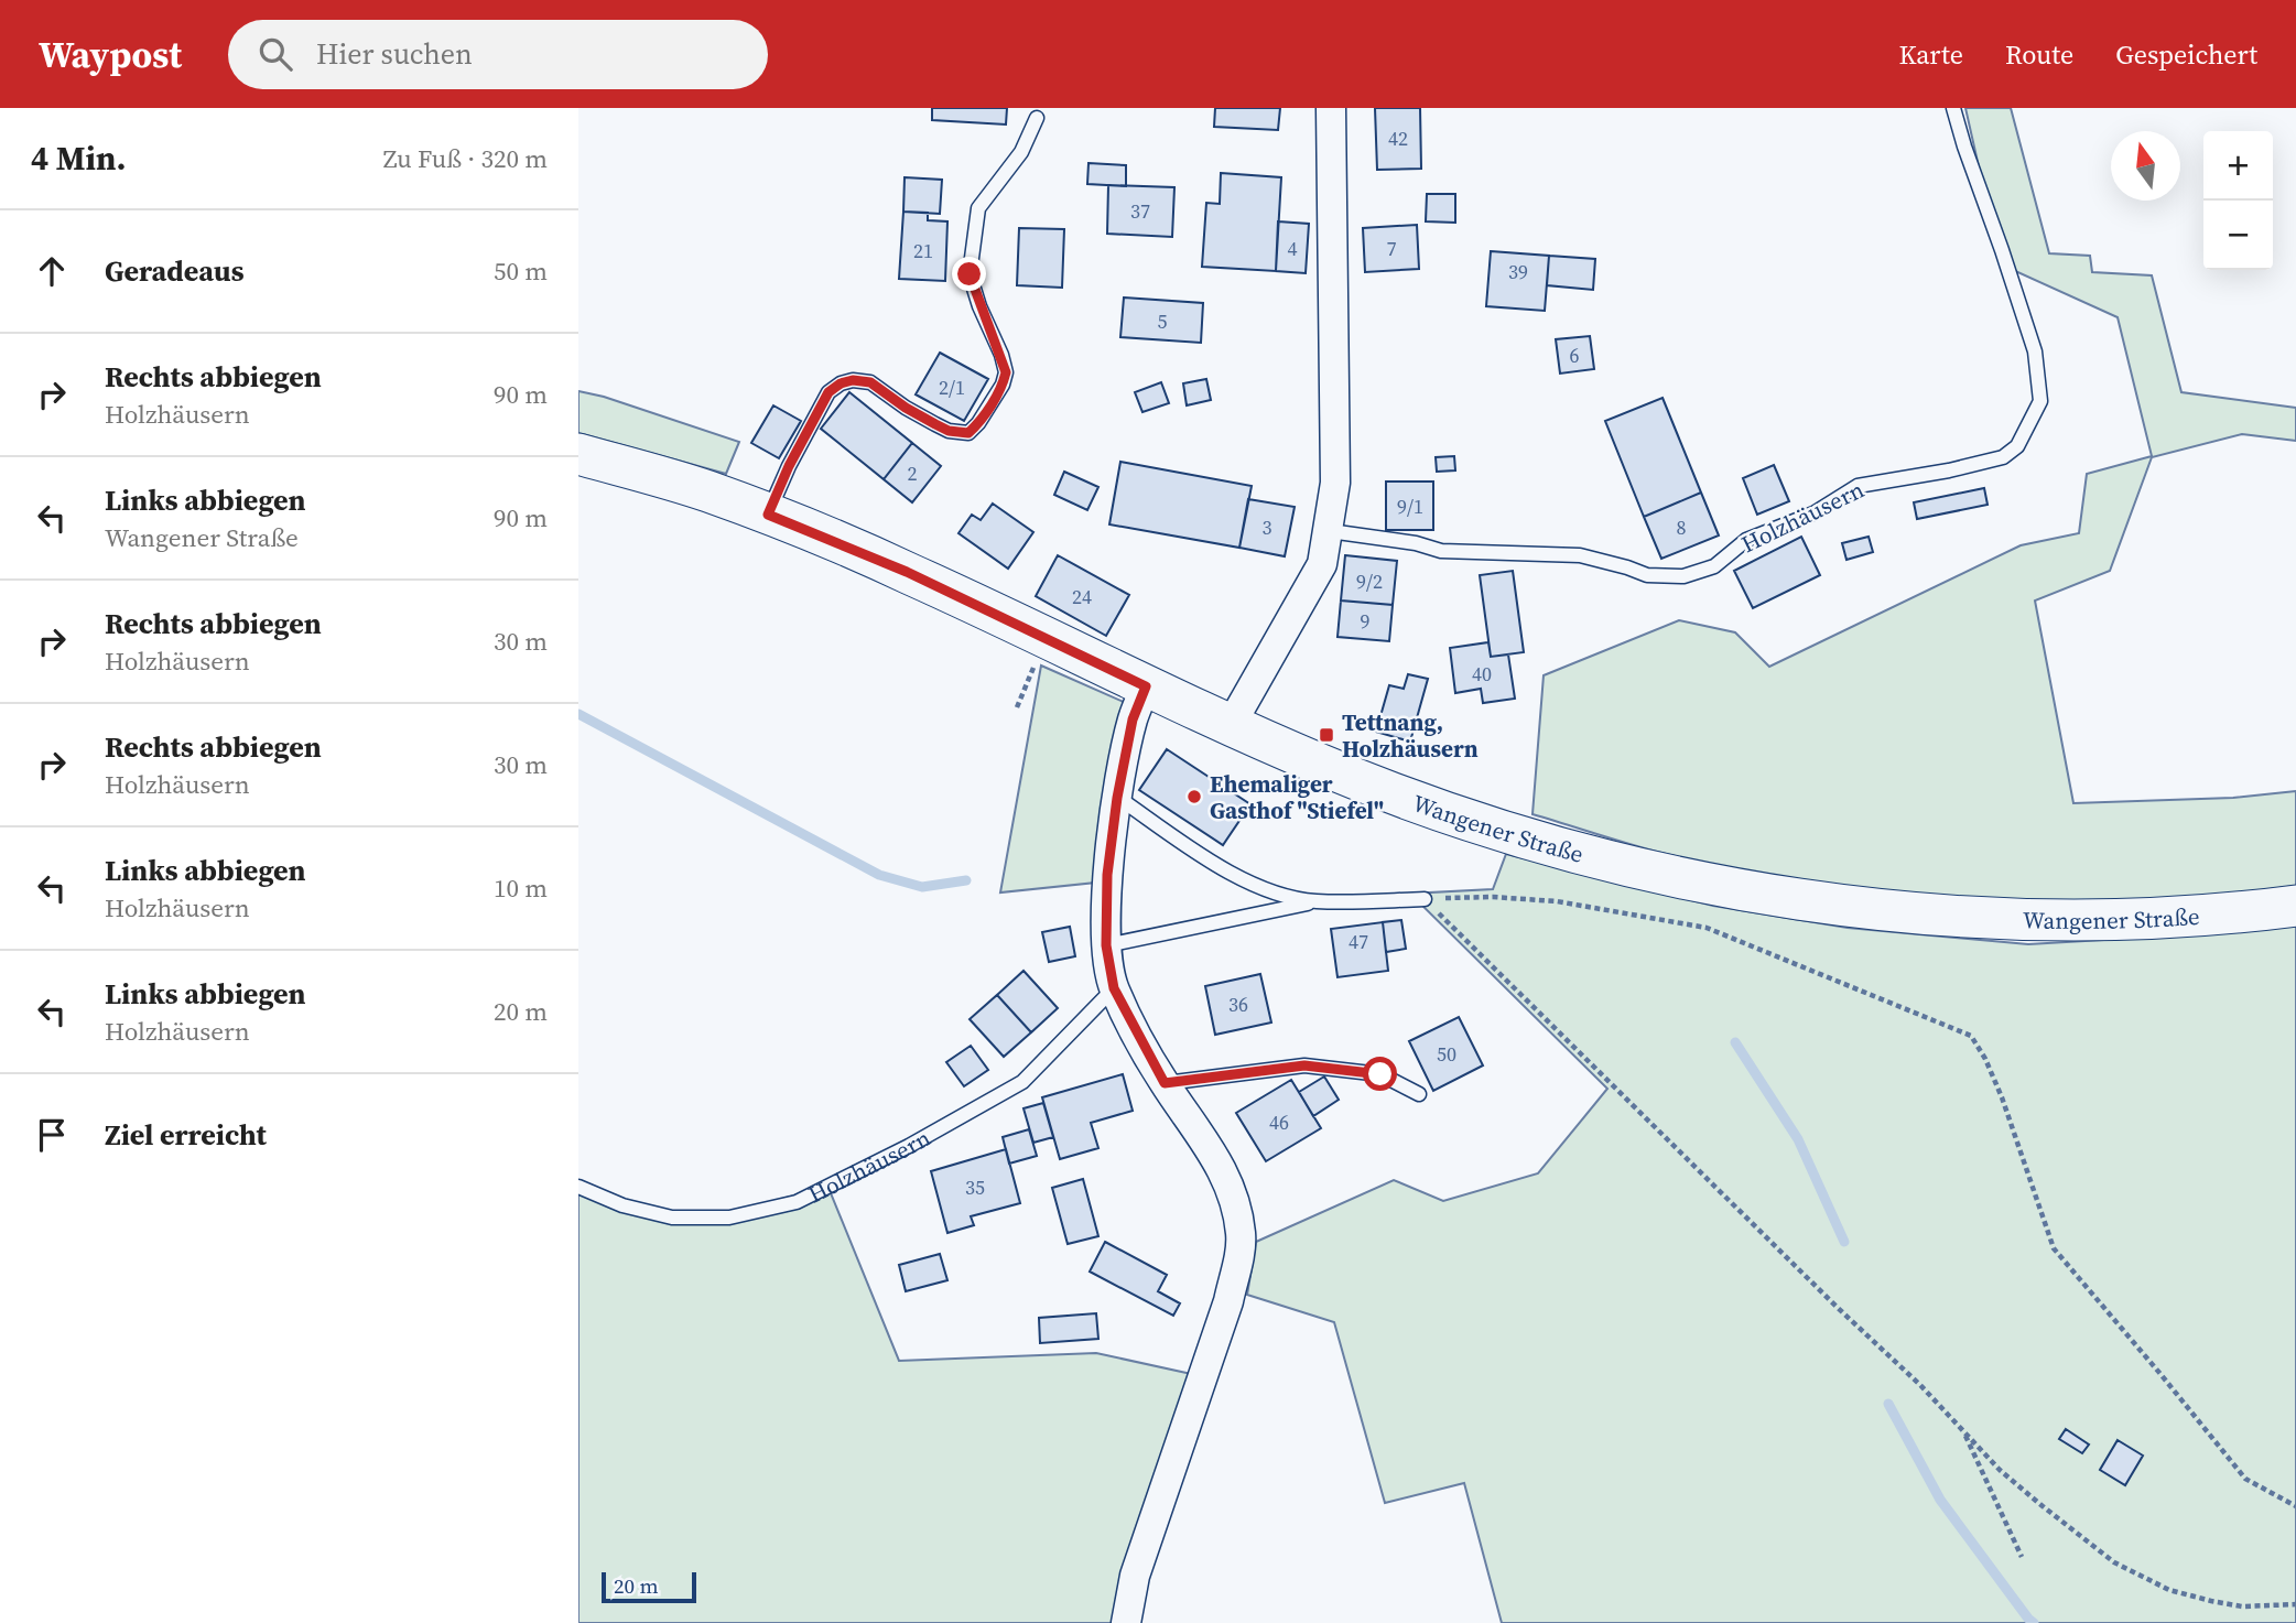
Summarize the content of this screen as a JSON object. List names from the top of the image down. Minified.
{"streets":{"main road":["Wangener Straße"],"lane":["Holzhäusern"]},"places":{"transit":["Tettnang, Holzhäusern"],"other":["Ehemaliger Gasthof \"Stiefel\""]},"house_numbers":["42","37","4","7","21","39","5","6","2/1","2","9/1","3","8","9/2","24","9","40","47","36","50","46","35"],"scale_bar":"20 m","north":"top","page":{"header":"Waypost","search":"Hier suchen","nav":["Karte","Route","Gespeichert"],"heading":["4 Min.","Zu Fuß · 320 m"],"map_buttons":["+","−"],"list":[["Geradeaus","50 m"],["Rechts abbiegen","Holzhäusern","90 m"],["Links abbiegen","Wangener Straße","90 m"],["Rechts abbiegen","Holzhäusern","30 m"],["Rechts abbiegen","Holzhäusern","30 m"],["Links abbiegen","Holzhäusern","10 m"],["Links abbiegen","Holzhäusern","20 m"],"Ziel erreicht"],"scale":"20 m"}}
